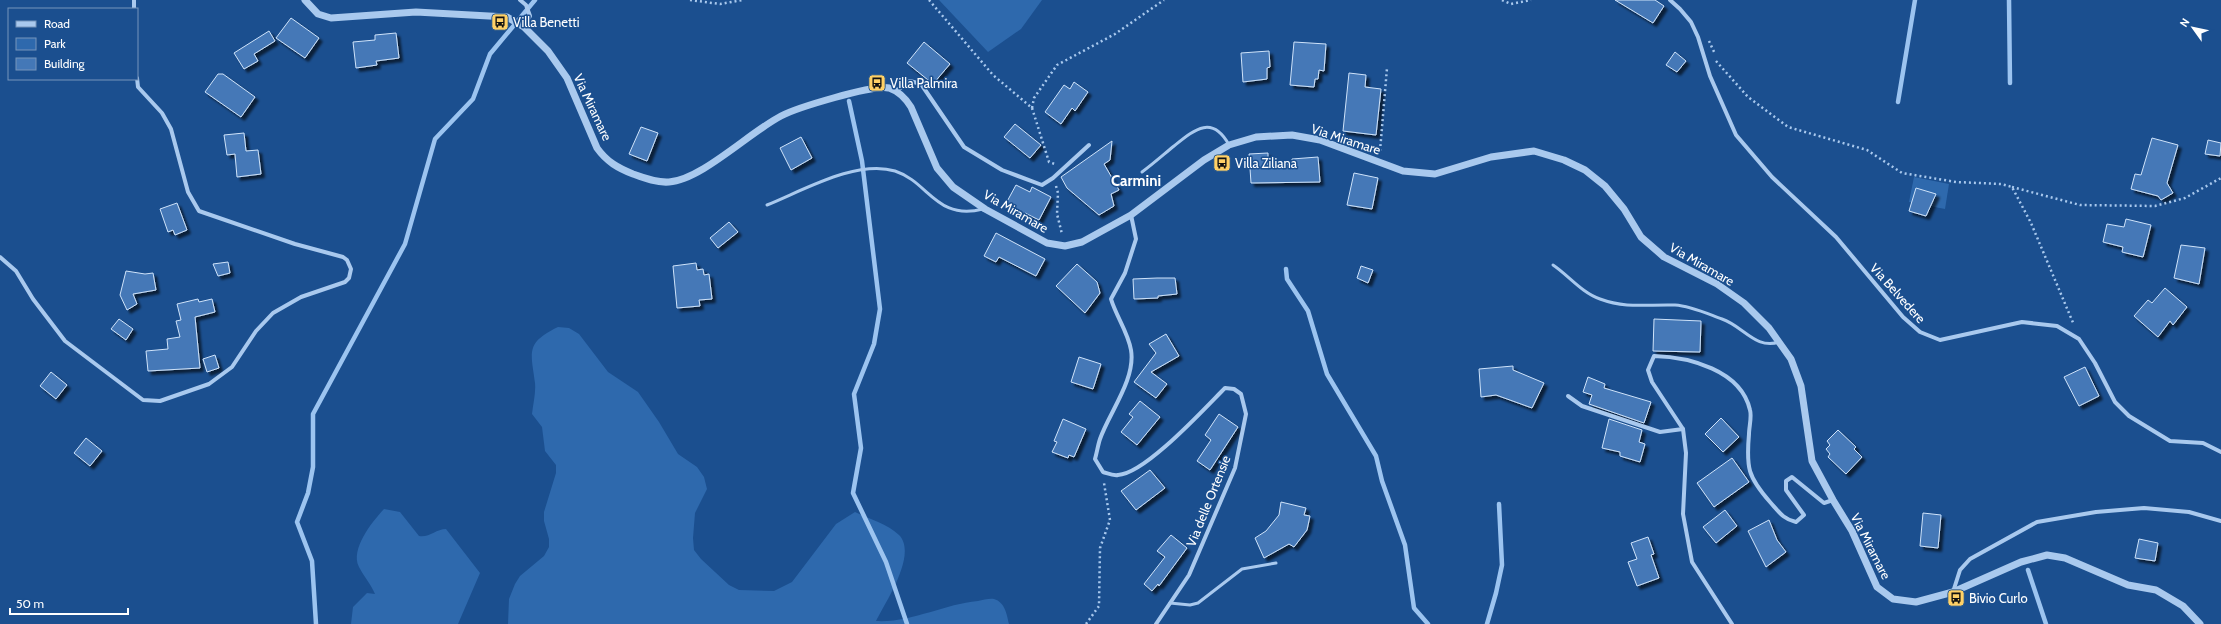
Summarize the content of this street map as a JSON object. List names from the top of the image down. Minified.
{"streets":{"street":["Via Miramare","Via Belvedere","Via delle Ortensie"]},"districts":["Carmini"],"places":{"bus stop":["Villa Benetti","Villa Palmira","Villa Ziliana","Bivio Curlo"]},"legend":["Road","Park","Building"],"scale_bar":"50 m","north":"top left"}
